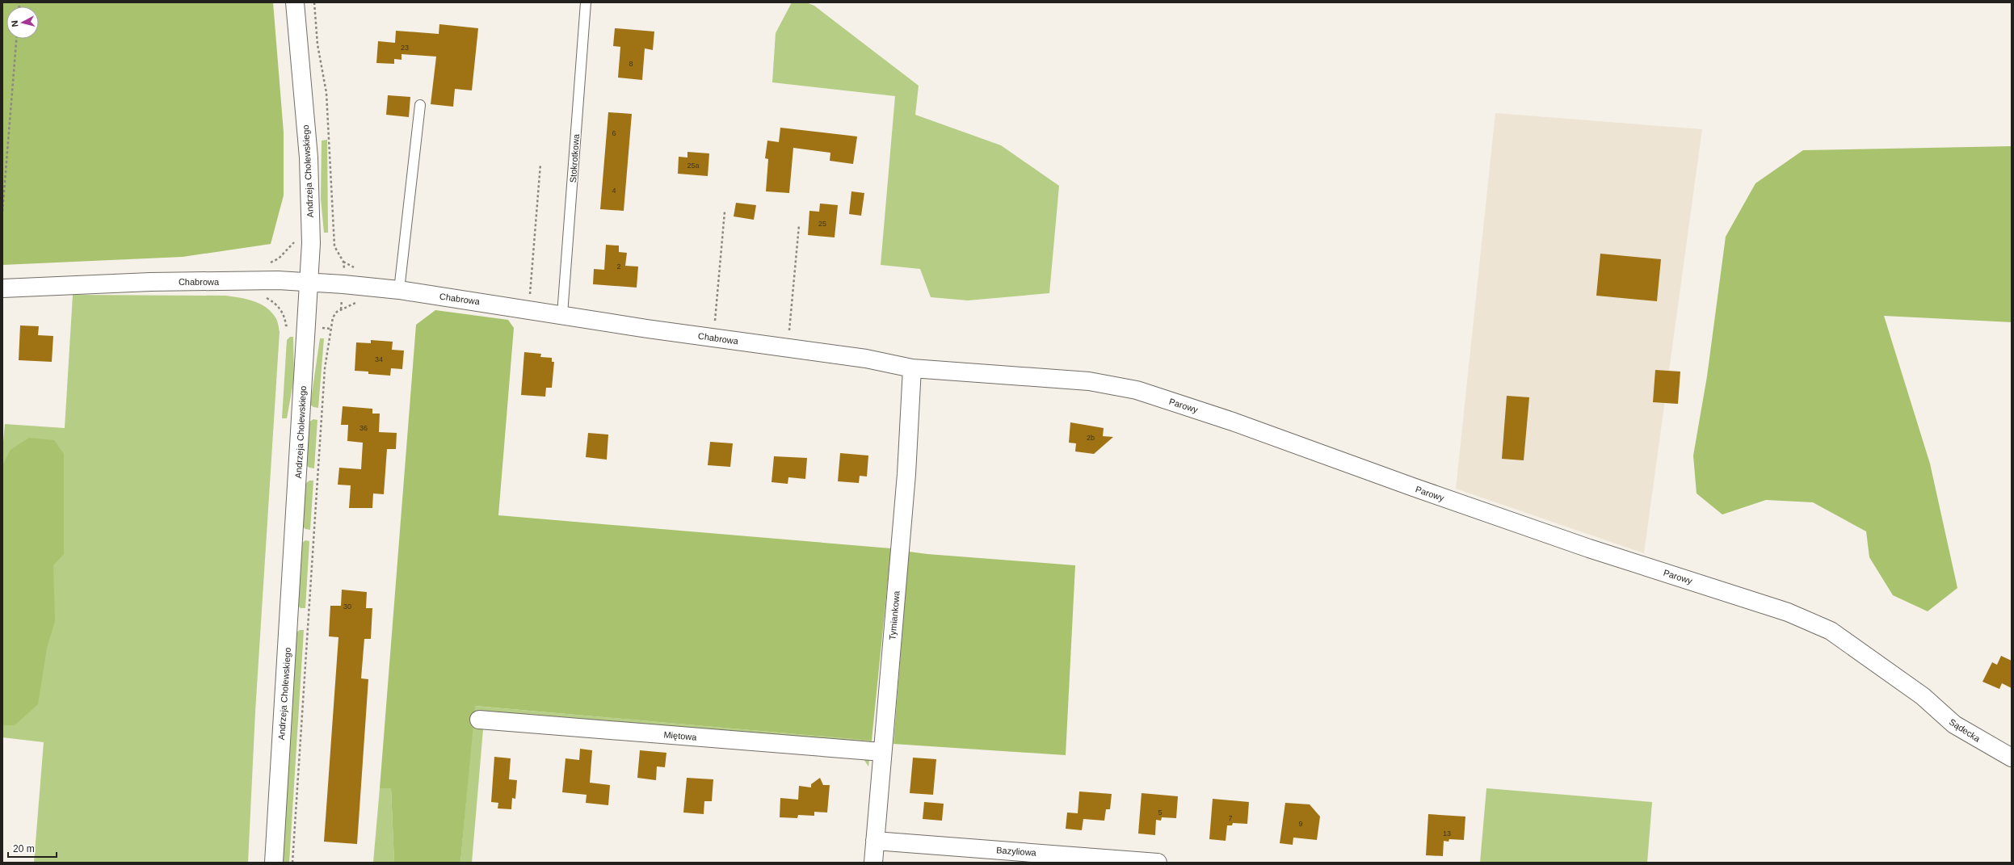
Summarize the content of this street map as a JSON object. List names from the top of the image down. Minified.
{"streets":{"street":["Andrzeja Cholewskiego","Chabrowa","Parowy","Tymiankowa","Sądecka","Miętowa","Bazyliowa"],"lane":["Stokrotkowa"]},"crossings":[["Stokrotkowa","Chabrowa"],["Andrzeja Cholewskiego","Chabrowa"],["Chabrowa","Parowy"],["Chabrowa","Tymiankowa"],["Parowy","Tymiankowa"],["Parowy","Sądecka"],["Tymiankowa","Miętowa"],["Tymiankowa","Bazyliowa"]],"house_numbers":["23","8","6","25a","4","25","2","34","36","2b","30","5","7","9","13"],"scale_bar":"20 m","north":"left"}
